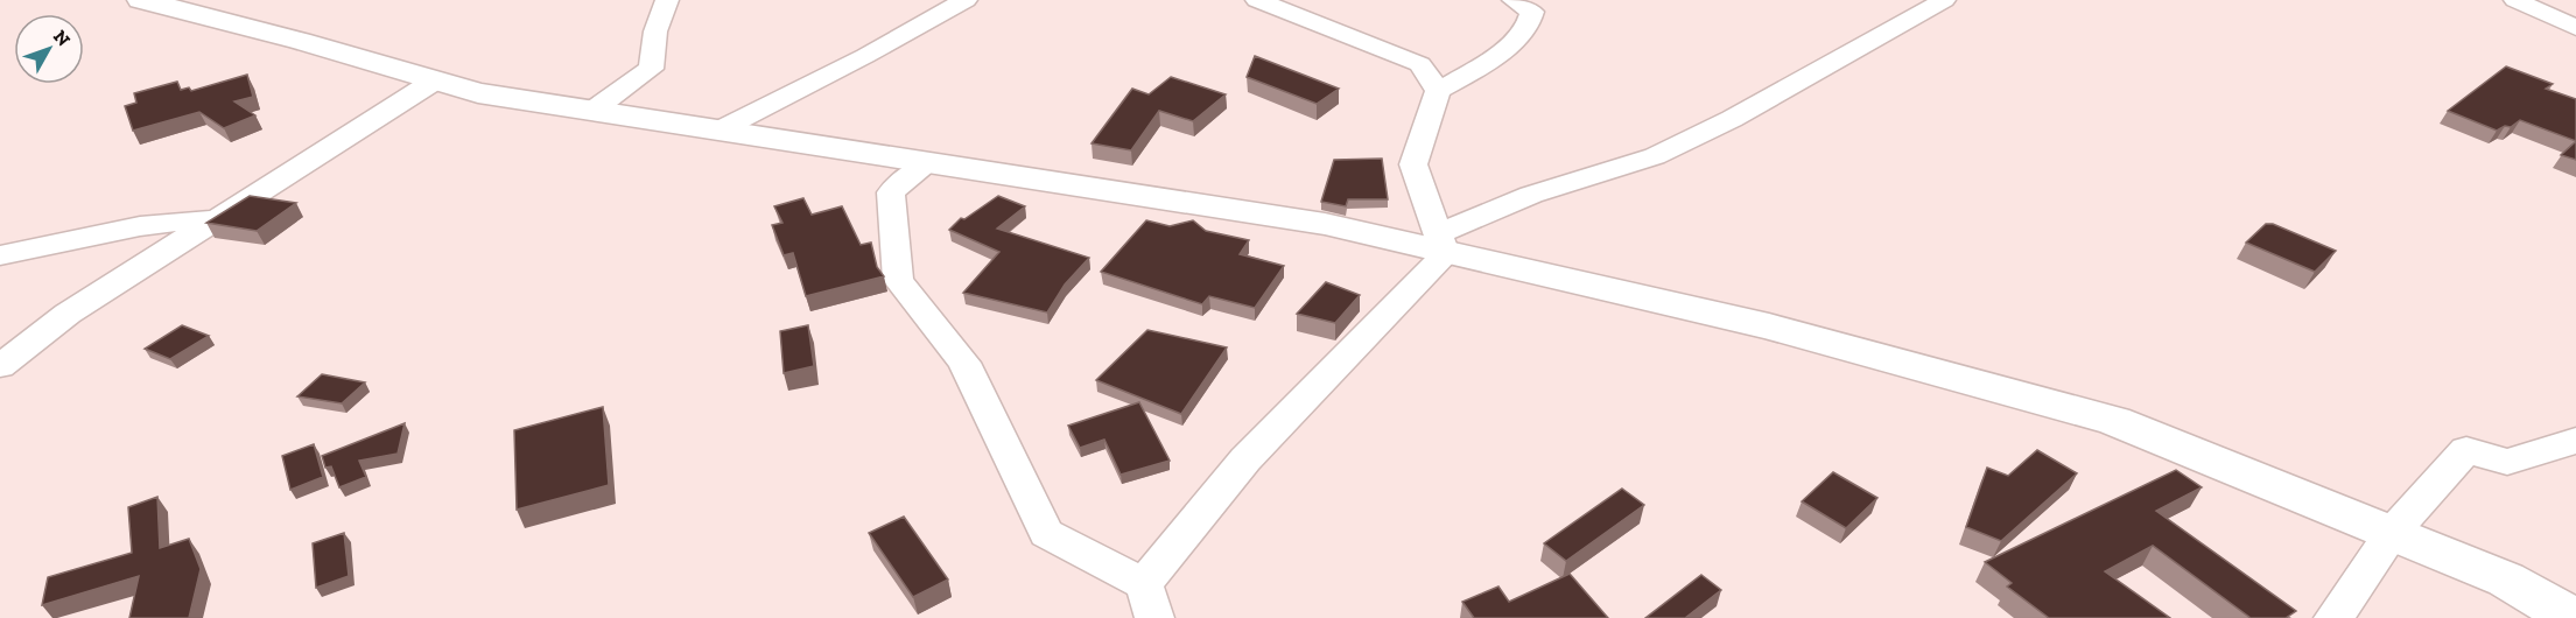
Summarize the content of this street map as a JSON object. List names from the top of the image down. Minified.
{"north":"top right"}
